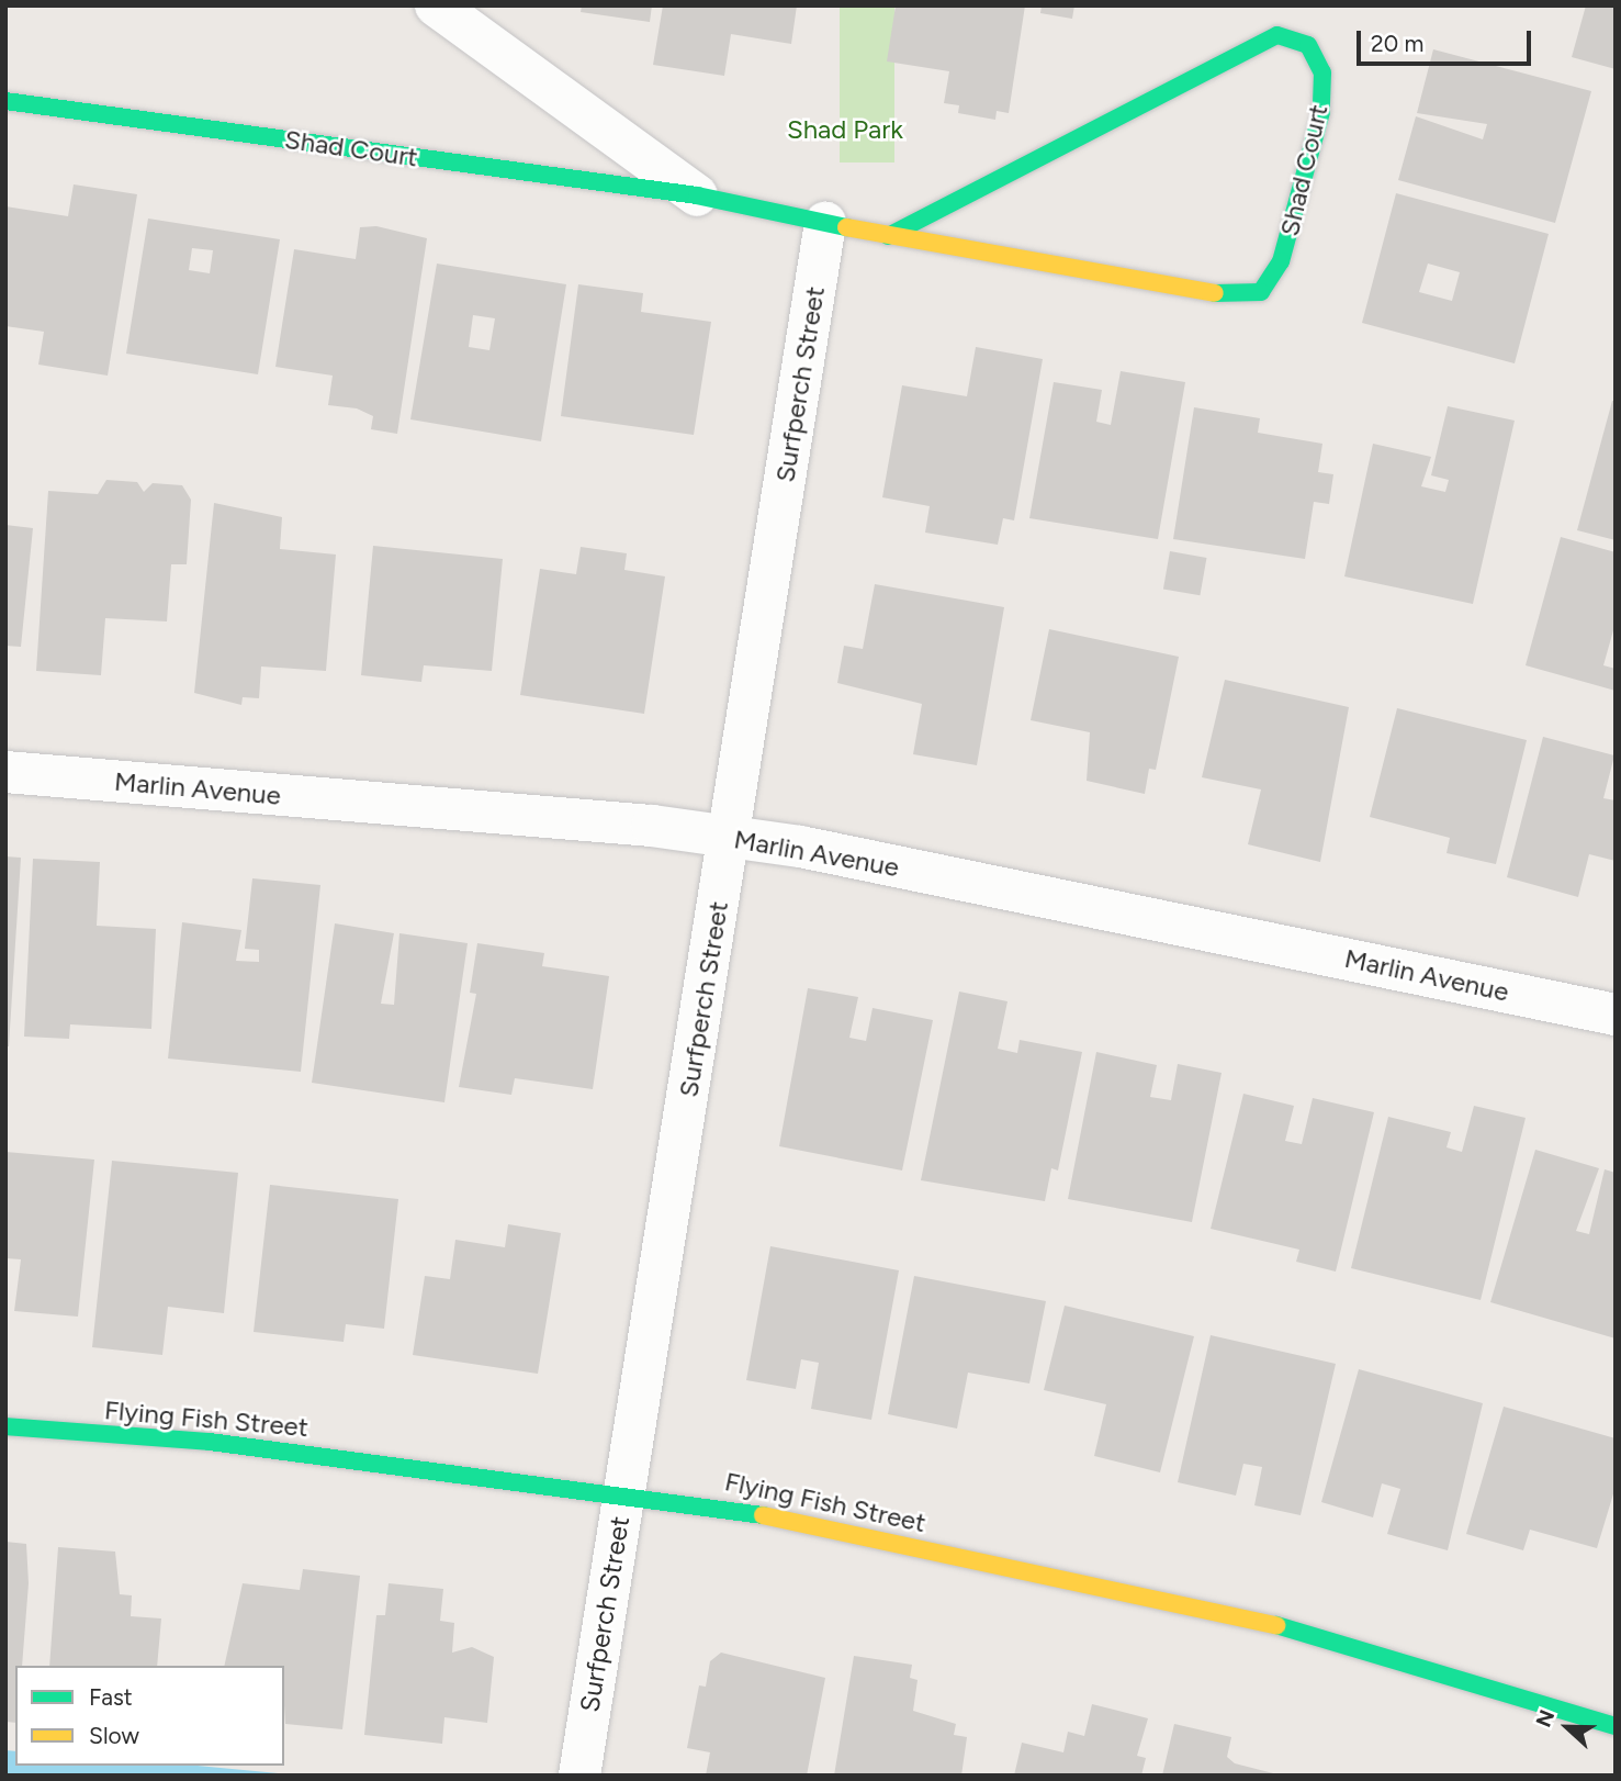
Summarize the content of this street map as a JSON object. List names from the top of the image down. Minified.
{"streets":{"street":["Shad Court","Surfperch Street","Marlin Avenue","Flying Fish Street"]},"crossings":[["Shad Court","Surfperch Street"],["Surfperch Street","Marlin Avenue"],["Surfperch Street","Flying Fish Street"]],"parks":["Shad Park"],"legend":["Fast","Slow"],"scale_bar":"20 m","north":"left"}
